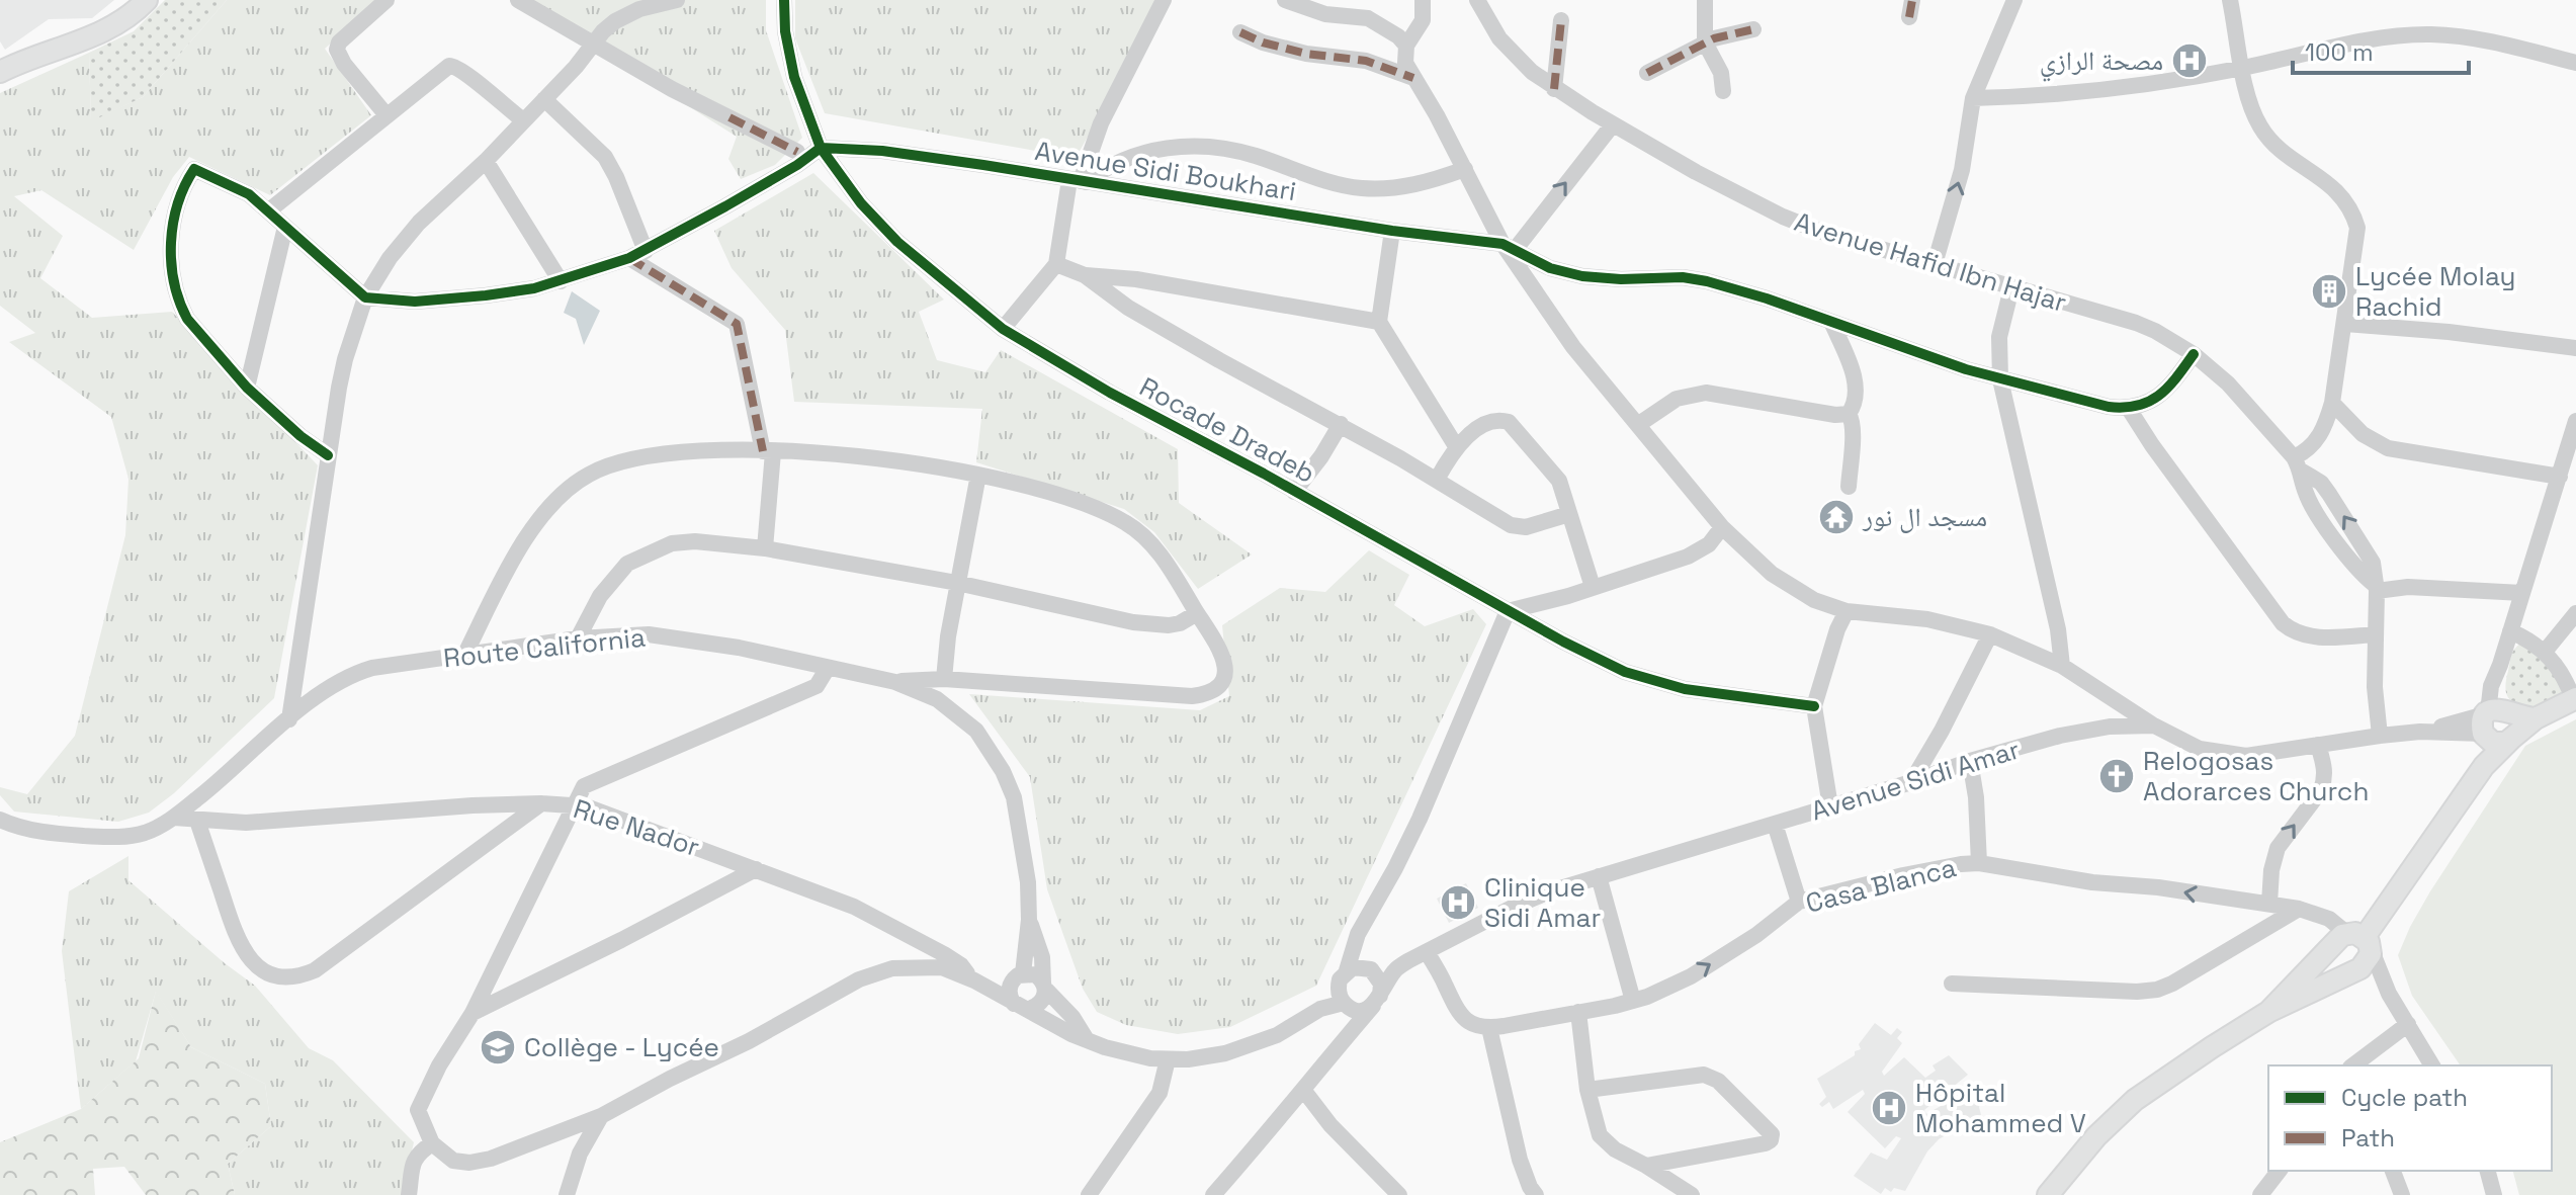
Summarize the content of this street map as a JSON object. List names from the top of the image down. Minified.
{"streets":{"street":["Avenue Sidi Boukhari","Avenue Hafid Ibn Hajar","Rocade Dradeb","Route California","Avenue Sidi Amar","Rue Nador","Casa Blanca"]},"crossings":[["Avenue Sidi Boukhari","Rocade Dradeb"],["Route California","Rue Nador"]],"places":{"hospital":["مصحة الرازي","Clinique Sidi Amar","Hôpital Mohammed V"],"building":["Lycée Molay Rachid"],"temple":["مسجد ال نور"],"church":["Relogosas Adorarces Church"],"school or university":["Collège - Lycée"]},"legend":["Cycle path","Path"],"scale_bar":"100 m"}
